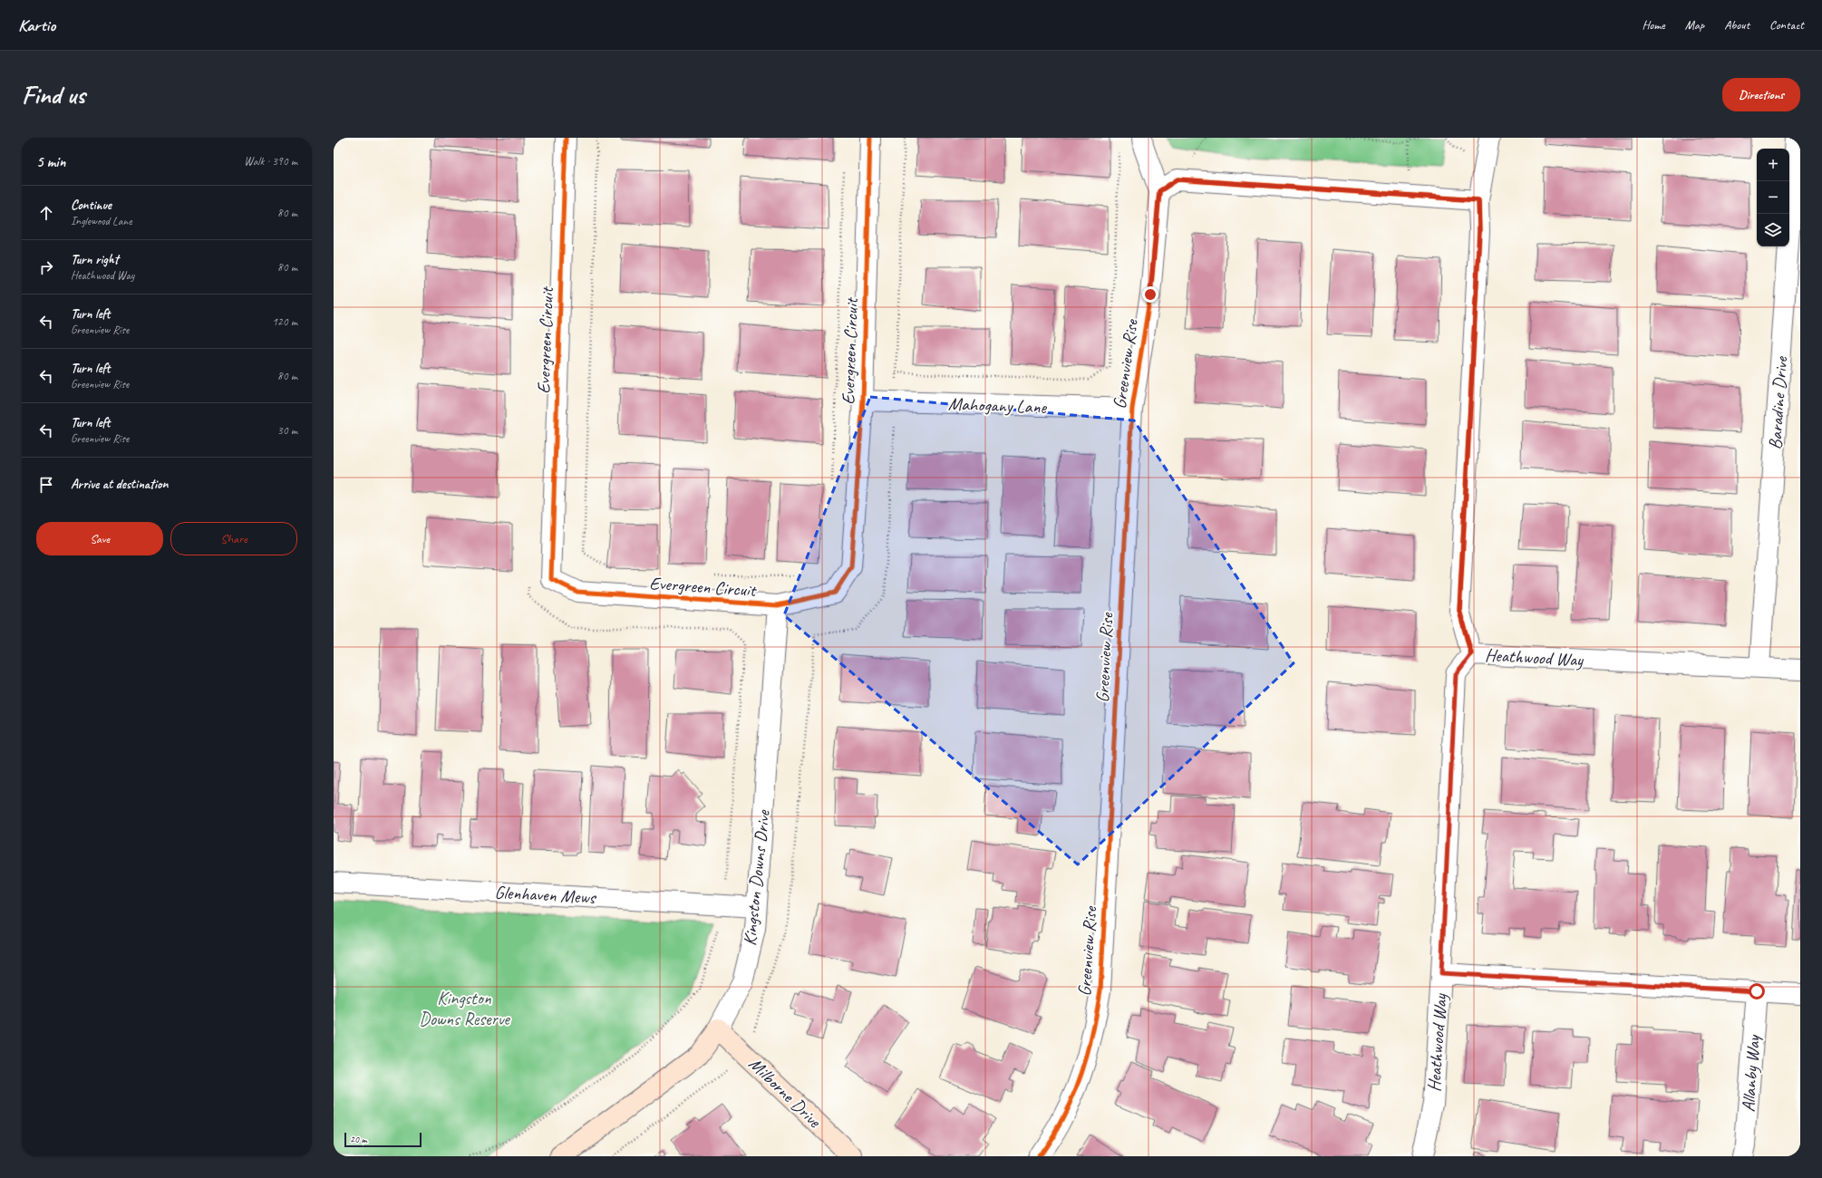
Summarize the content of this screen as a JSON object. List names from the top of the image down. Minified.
{"streets":{"street":["Evergreen Circuit","Greenview Rise","Baradine Drive","Mahogany Lane","Heathwood Way","Kingston Downs Drive","Glenhaven Mews","Allanby Way","Milborne Drive"]},"crossings":[["Evergreen Circuit","Mahogany Lane"],["Evergreen Circuit","Kingston Downs Drive"],["Greenview Rise","Mahogany Lane"],["Baradine Drive","Heathwood Way"],["Kingston Downs Drive","Glenhaven Mews"],["Kingston Downs Drive","Milborne Drive"]],"parks":["Kingston Downs Reserve"],"scale_bar":"20 m","page":{"header":"Kartio","nav":["Home","Map","About","Contact"],"buttons":["Directions",["Save","Share"]],"title":"Find us","heading":["5 min","Walk · 390 m"],"map_buttons":["+","−"],"list":[["Continue","Inglewood Lane","80 m"],["Turn right","Heathwood Way","80 m"],["Turn left","Greenview Rise","120 m"],["Turn left","Greenview Rise","80 m"],["Turn left","Greenview Rise","30 m"],"Arrive at destination"],"scale":"20 m"}}
